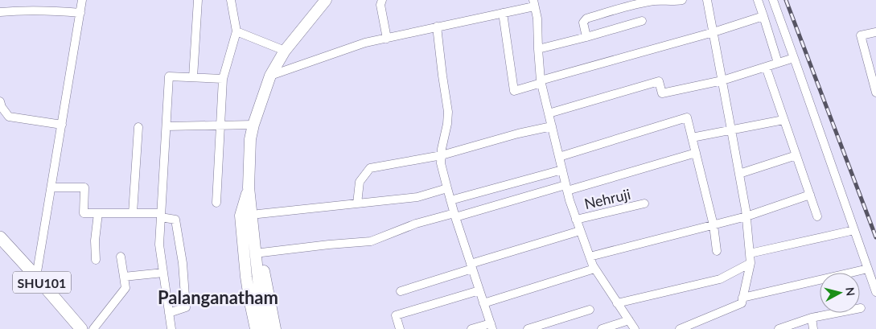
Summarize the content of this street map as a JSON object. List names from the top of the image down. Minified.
{"streets":{"main road":["SHU101"],"street":["Nehruji"]},"districts":["Palanganatham"],"north":"right"}
